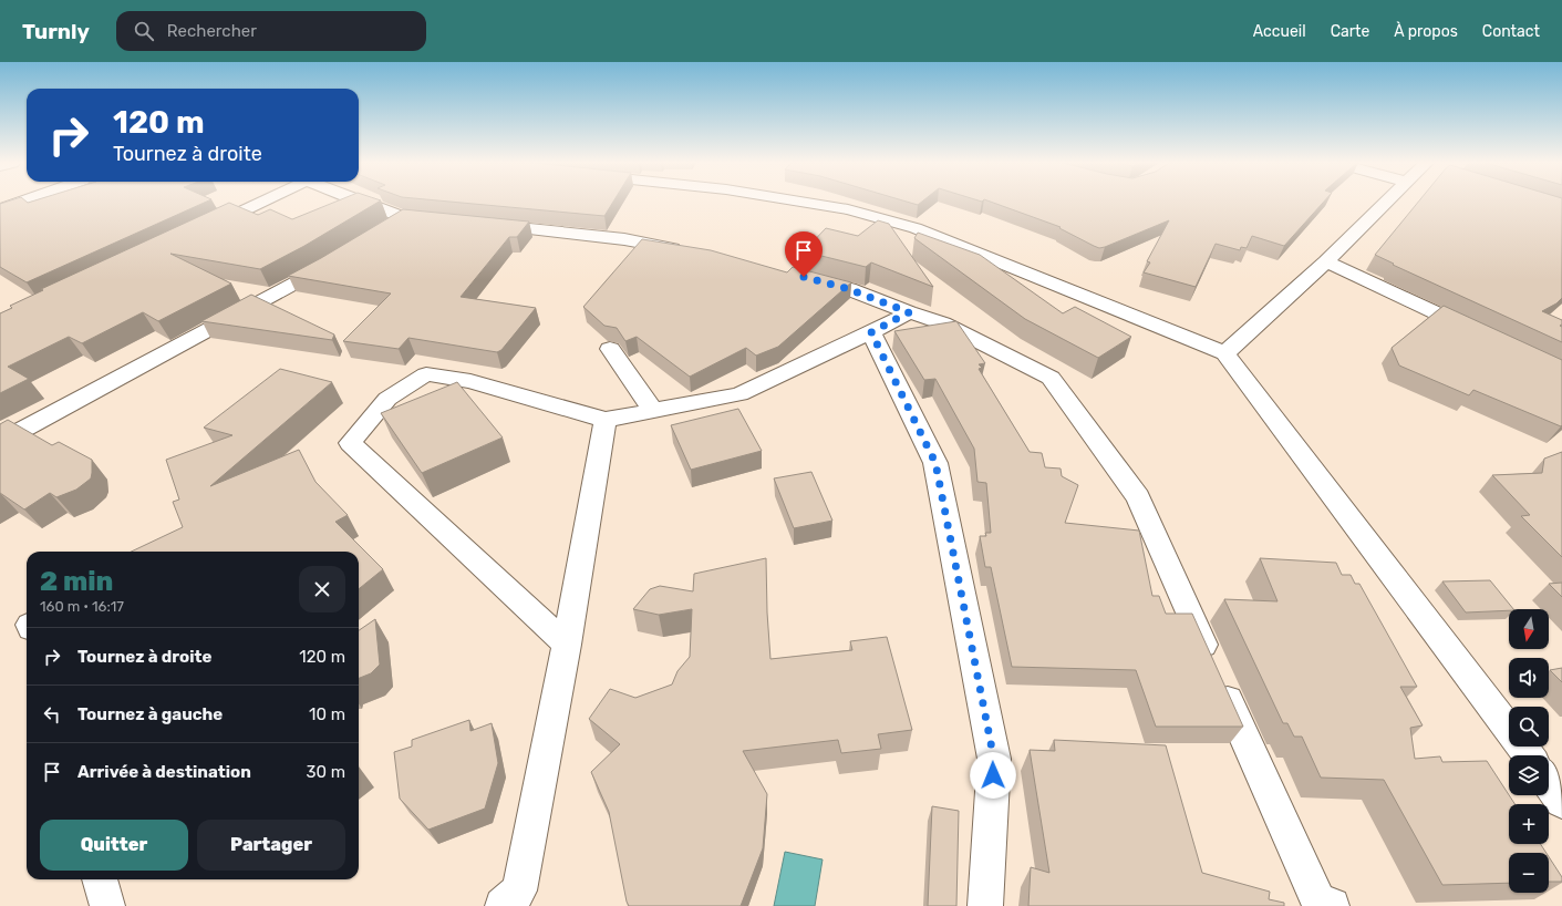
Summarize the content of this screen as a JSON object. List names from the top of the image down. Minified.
{"north":"bottom","page":{"header":"Turnly","search":"Rechercher","nav":["Accueil","Carte","À propos","Contact"],"turn":["120 m","Tournez à droite"],"heading":["2 min","160 m · 16:17"],"map_buttons":["+","−"],"list":[{"name":"Tournez à droite","value":"120 m"},{"name":"Tournez à gauche","value":"10 m"},{"name":"Arrivée à destination","value":"30 m"}],"buttons":["Quitter","Partager"]}}
